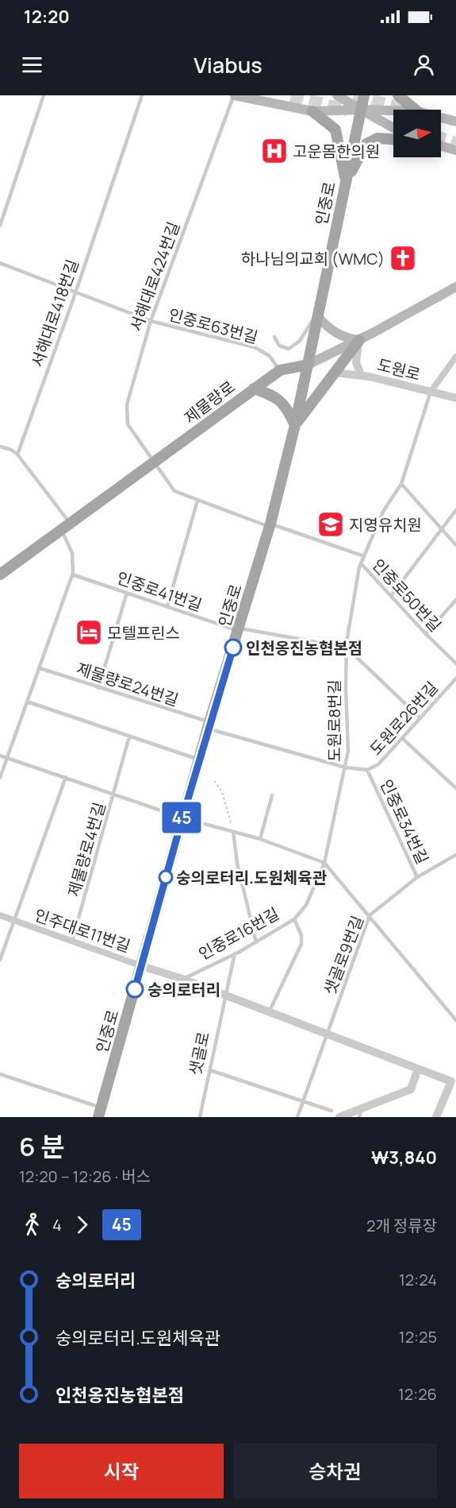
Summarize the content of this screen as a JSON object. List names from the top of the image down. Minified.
{"streets":{"main road":["인중로","제물량로"],"street":["도원로","인주대로11번길","인중로16번길"],"lane":["서해대로424번길","서해대로418번길","인중로63번길","인중로41번길","인중로50번길","제물량로24번길","도원로26번길","도원로8번길","인중로34번길","제물량로4번길","샛골로9번길","샛골로"]},"crossings":[["인중로","제물량로"],["인중로","인중로41번길"],["인중로","인중로50번길"],["인중로","제물량로24번길"],["인중로","인중로34번길"],["인중로","제물량로4번길"],["인중로","인주대로11번길"],["인중로","인중로16번길"],["서해대로424번길","인중로63번길"],["서해대로424번길","제물량로"],["서해대로424번길","인중로50번길"],["서해대로418번길","인중로63번길"],["인중로63번길","제물량로"],["도원로","도원로8번길"],["인중로41번길","도원로8번길"],["인중로50번길","도원로8번길"],["제물량로24번길","인중로34번길"],["도원로26번길","인중로34번길"],["도원로8번길","인중로34번길"],["도원로8번길","제물량로4번길"],["도원로8번길","인중로16번길"],["인중로34번길","샛골로9번길"],["제물량로4번길","인주대로11번길"],["인주대로11번길","인중로16번길"],["인중로16번길","샛골로9번길"],["인중로16번길","샛골로"]],"places":{"hospital":["고운몸한의원"],"church":["하나님의교회 (WMC)"],"school or university":["지영유치원"],"hotel":["모텔프린스"],"other":["인천옹진농협본점","숭의로터리.도원체육관","숭의로터리"]},"lines":["bus line 45"],"north":"right","page":{"status":"12:20","header":"Viabus","on_map":"45","heading":["6 분","12:20 – 12:26 · 버스","₩3,840"],"legs":["4","45","2개 정류장"],"list":[{"name":"숭의로터리","value":"12:24"},{"name":"숭의로터리.도원체육관","value":"12:25"},{"name":"인천옹진농협본점","value":"12:26"}],"buttons":["시작","승차권"]}}
